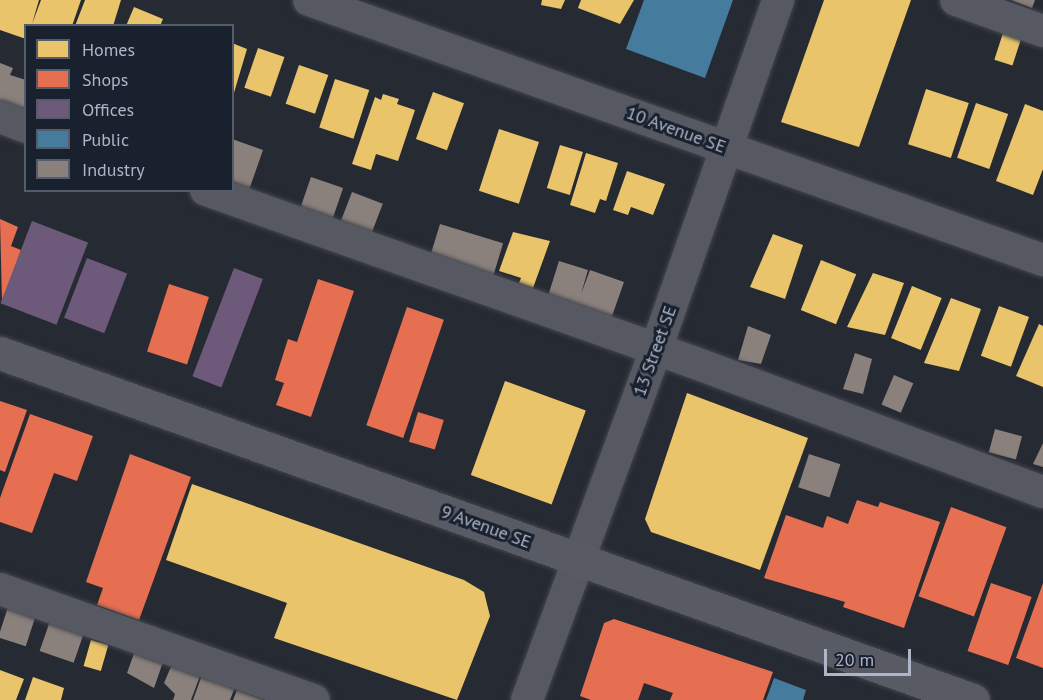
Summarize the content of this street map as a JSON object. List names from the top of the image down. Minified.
{"streets":{"main road":["9 Avenue SE"],"street":["10 Avenue SE","13 Street SE"]},"crossings":[["10 Avenue SE","13 Street SE"],["13 Street SE","9 Avenue SE"]],"legend":["Homes","Shops","Offices","Public","Industry"],"scale_bar":"20 m"}
